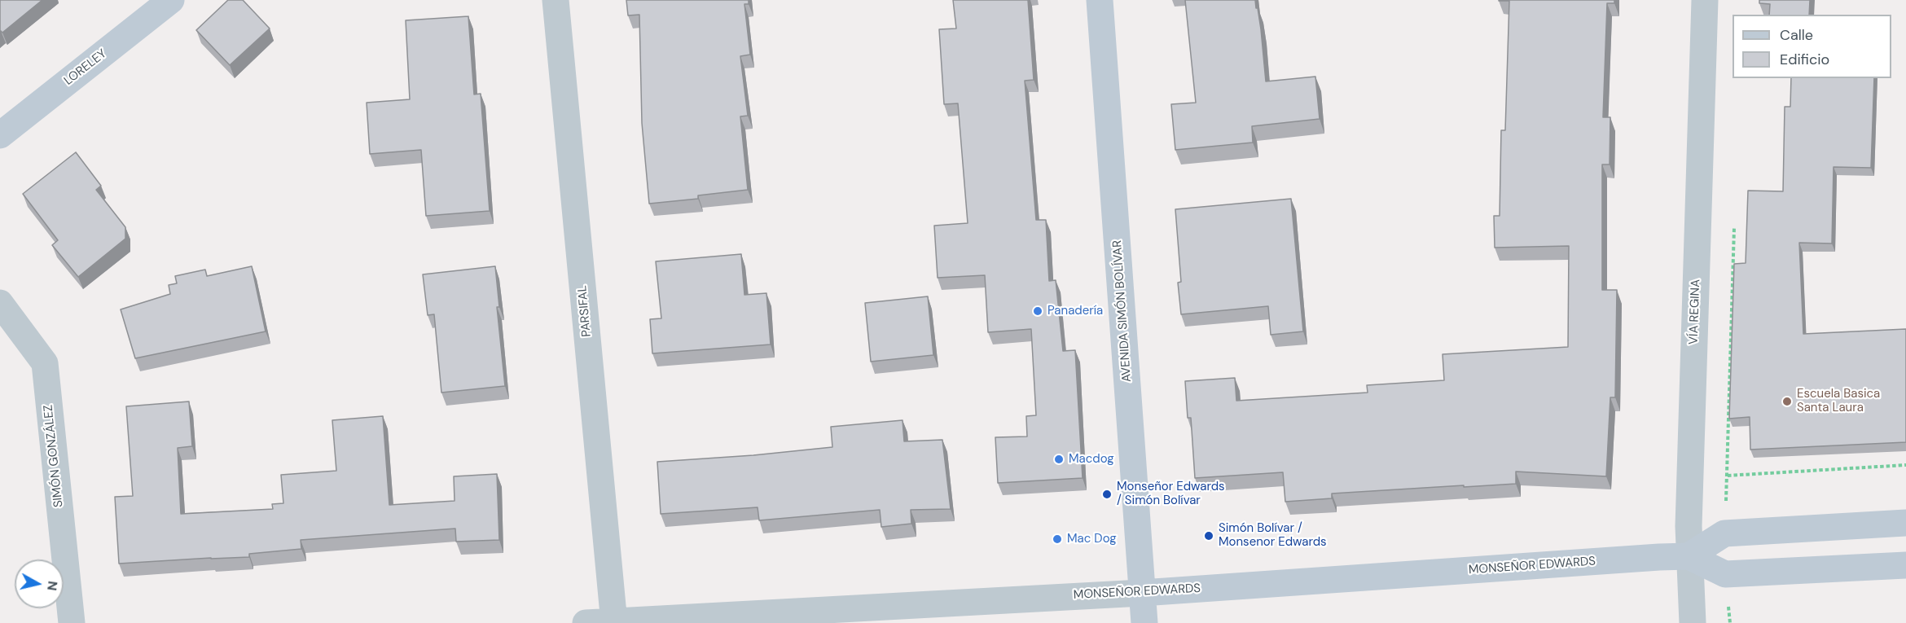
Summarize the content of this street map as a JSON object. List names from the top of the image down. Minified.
{"streets":{"street":["LORELEY","PARSIFAL","AVENIDA SIMÓN BOLÍVAR","VÍA REGINA","SIMÓN GONZÁLEZ","MONSEÑOR EDWARDS"]},"crossings":[["PARSIFAL","MONSEÑOR EDWARDS"],["AVENIDA SIMÓN BOLÍVAR","MONSEÑOR EDWARDS"],["VÍA REGINA","MONSEÑOR EDWARDS"]],"places":["Panadería","Escuela Basica Santa Laura","Macdog","Monseñor Edwards / Simón Bolívar","Simón Bolívar / Monsenor Edwards","Mac Dog"],"legend":["Calle","Edificio"],"north":"right"}
